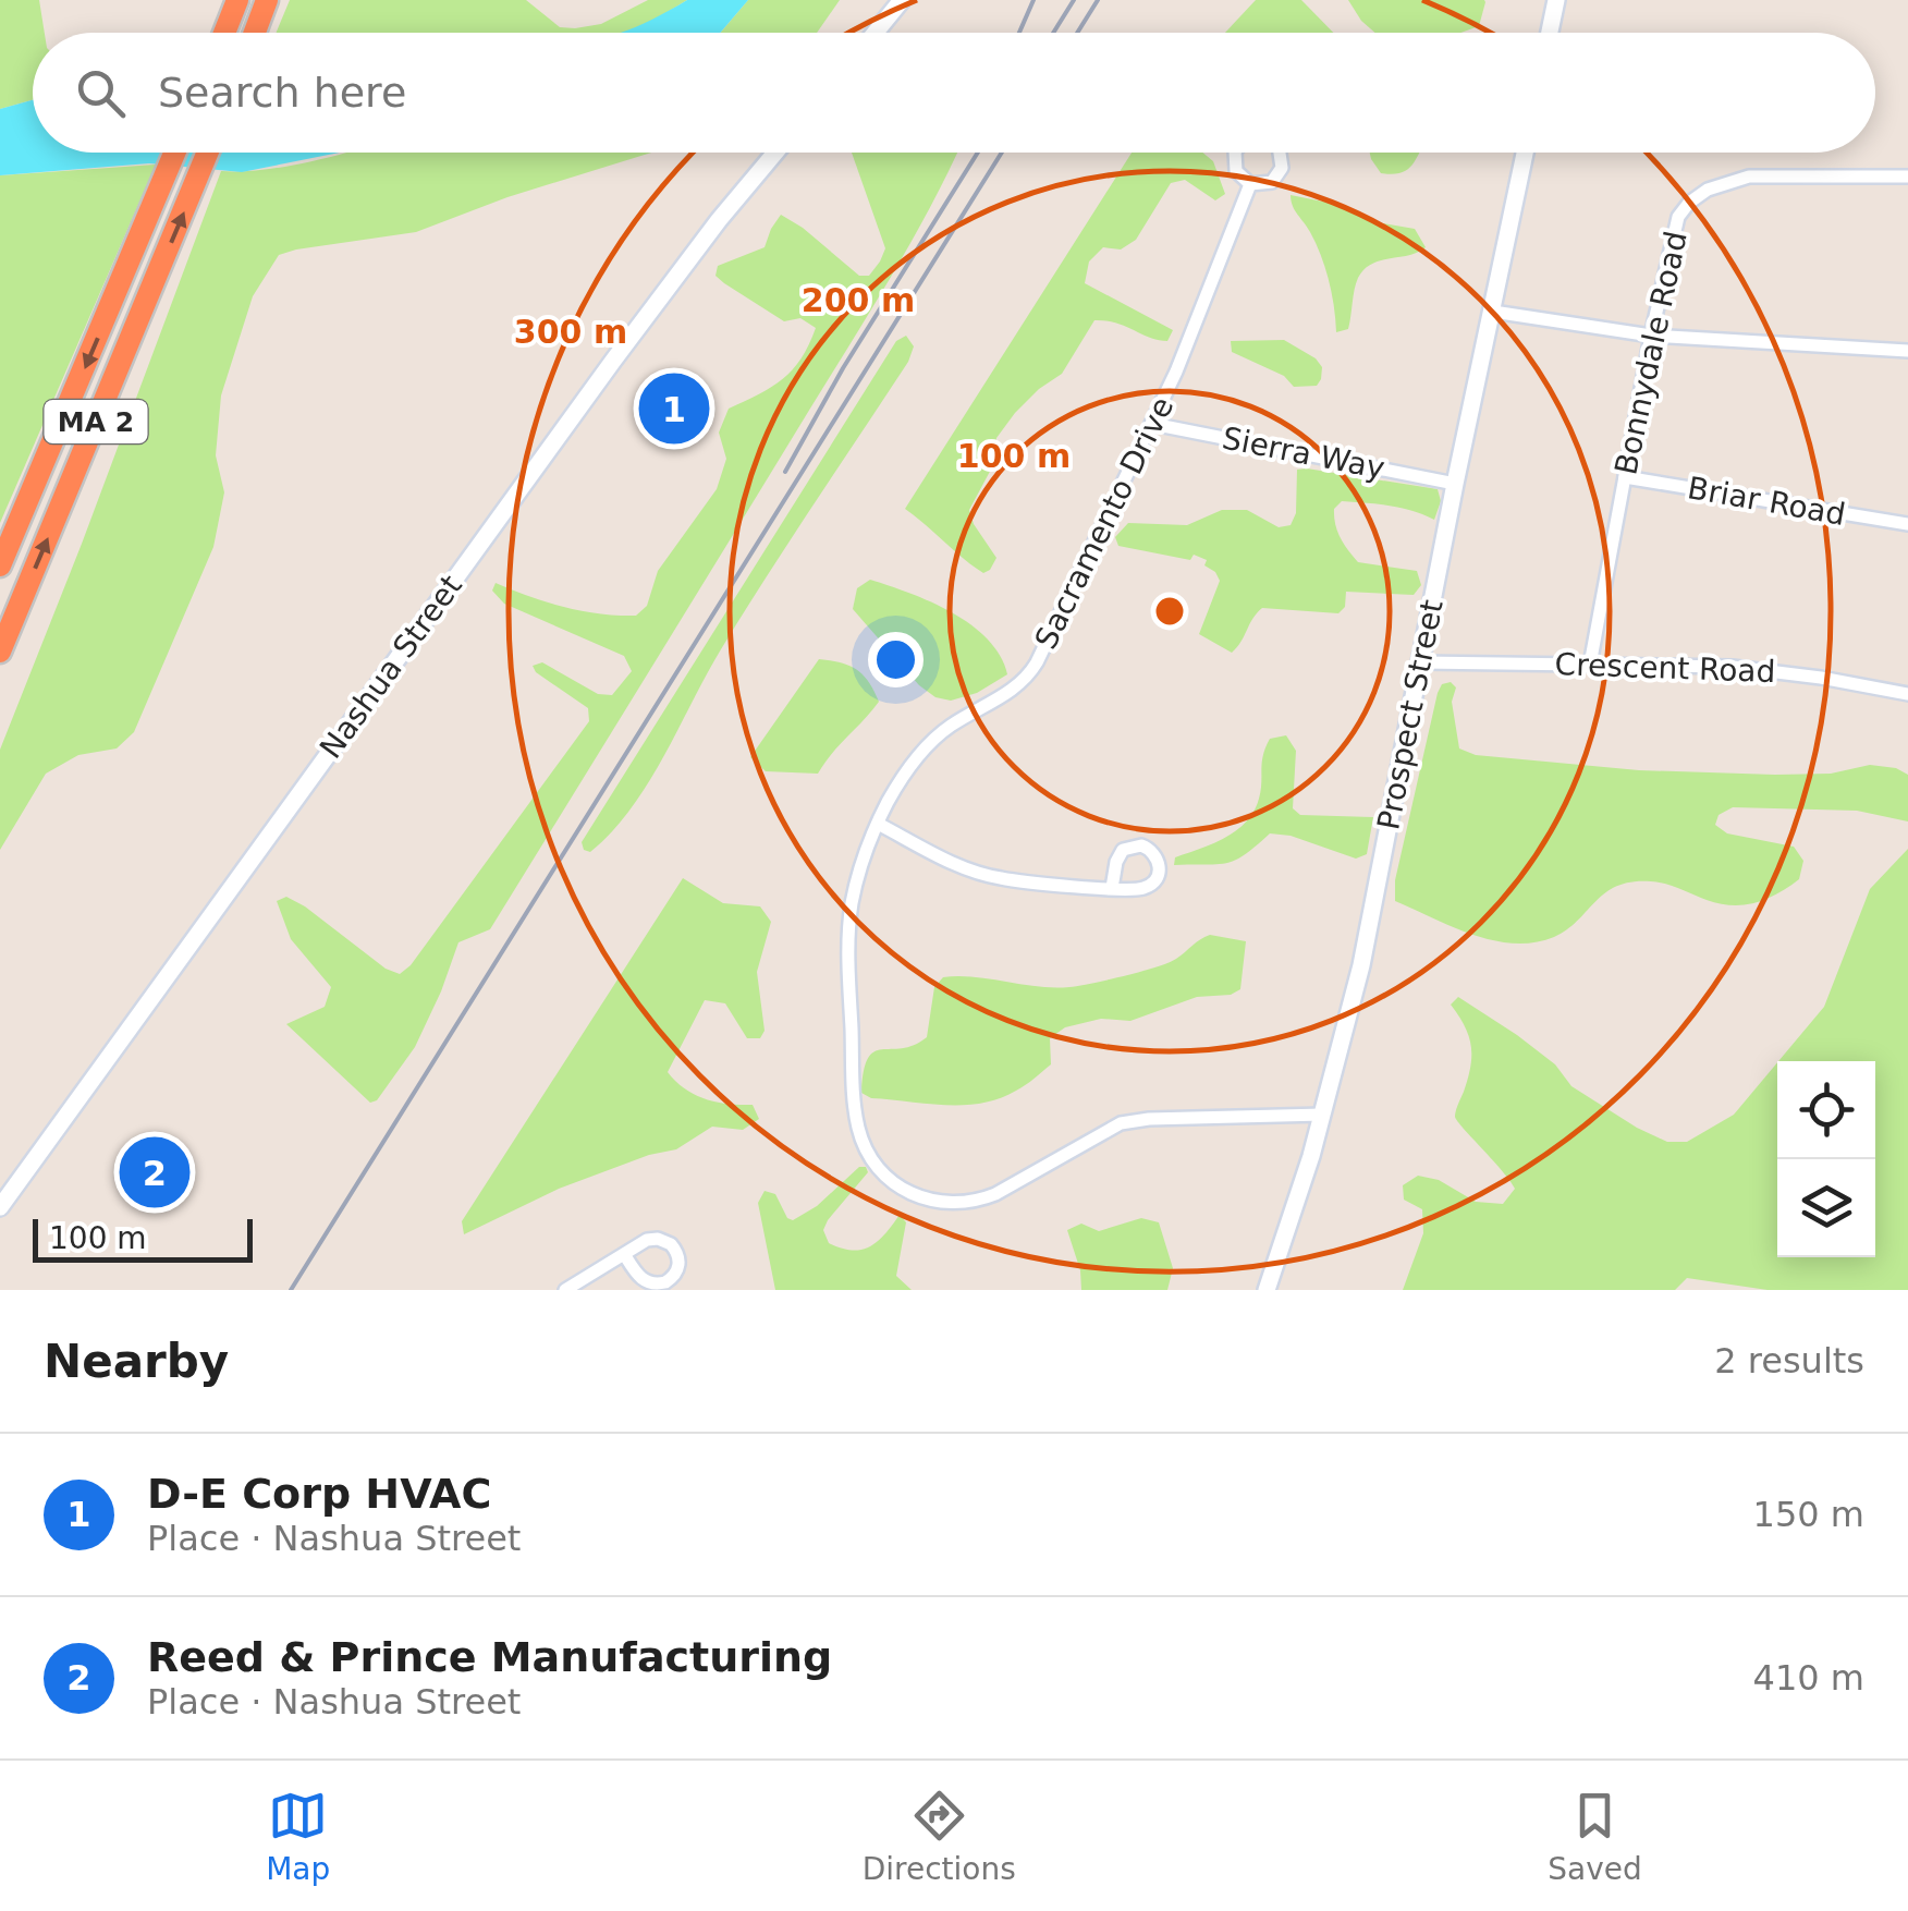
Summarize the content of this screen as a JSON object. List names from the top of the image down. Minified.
{"streets":{"highway":["MA 2"],"main road":["Nashua Street","Prospect Street"],"street":["Bonnydale Road","Sierra Way","Briar Road","Sacramento Drive","Crescent Road"]},"crossings":[["Bonnydale Road","Briar Road"],["Bonnydale Road","Crescent Road"],["Sierra Way","Sacramento Drive"],["Sierra Way","Prospect Street"],["Sacramento Drive","Prospect Street"],["Crescent Road","Prospect Street"]],"scale_bar":"100 m","page":{"search":"Search here","pins":["1","2"],"scale":"100 m","heading":["Nearby","2 results"],"list":[{"mark":"1","name":"D-E Corp HVAC","note":"Place · Nashua Street","value":"150 m"},{"mark":"2","name":"Reed & Prince Manufacturing","note":"Place · Nashua Street","value":"410 m"}],"nav":["Map","Directions","Saved"]},"rings":["200 m","300 m","100 m"]}
